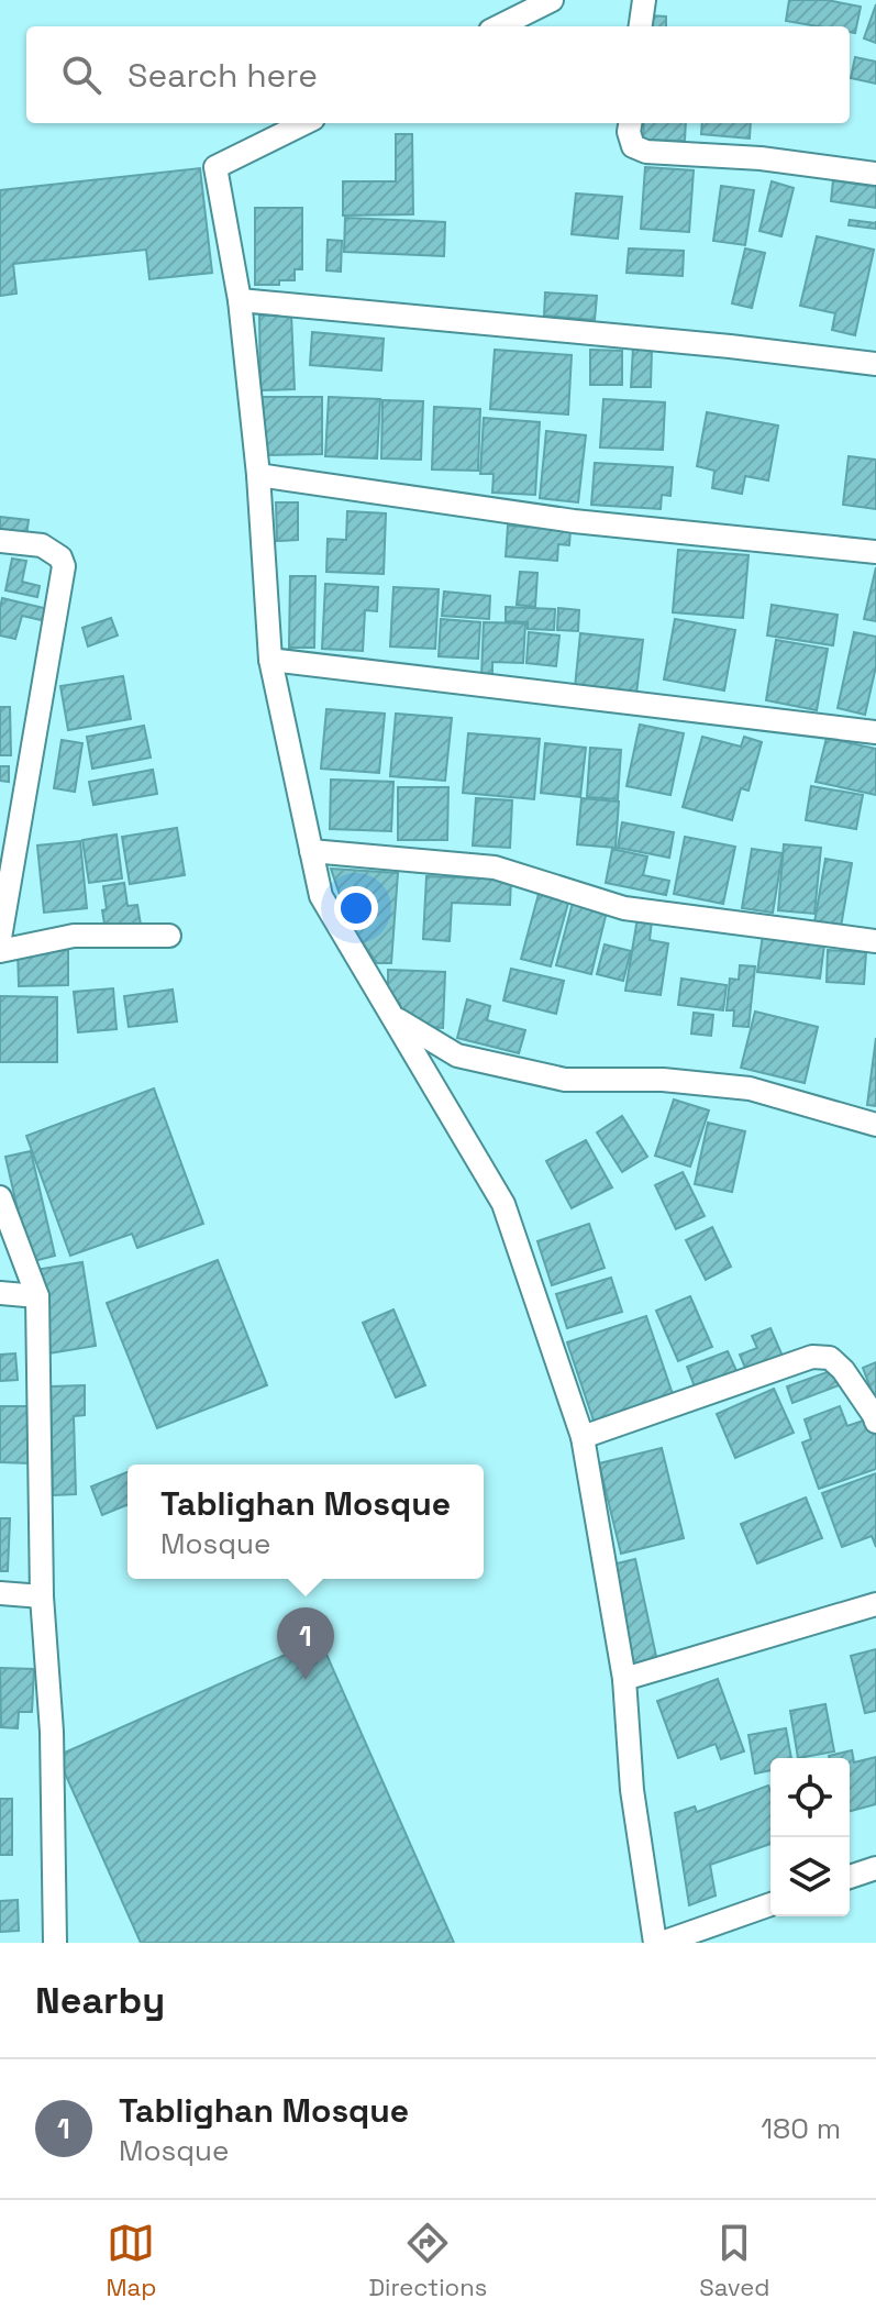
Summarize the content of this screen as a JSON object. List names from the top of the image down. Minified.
{"page":{"search":"Search here","popup":["Tablighan Mosque","Mosque"],"pins":"1","heading":"Nearby","list":[{"mark":"1","name":"Tablighan Mosque","note":"Mosque","value":"180 m"}],"nav":["Map","Directions","Saved"]}}
